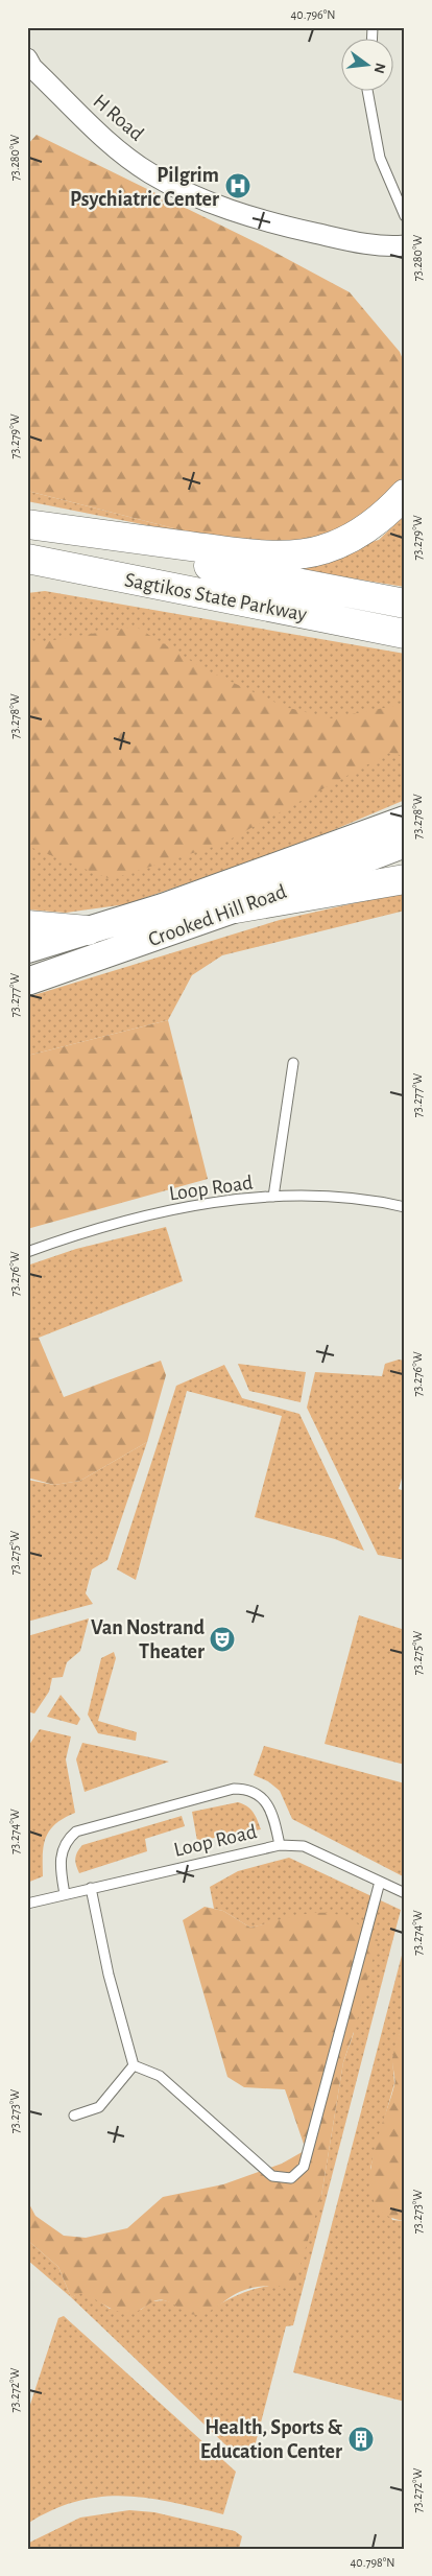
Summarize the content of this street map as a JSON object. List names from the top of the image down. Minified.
{"streets":{"highway":["Sagtikos State Parkway"],"main road":["Crooked Hill Road"],"street":["H Road"],"lane":["Loop Road"]},"places":{"hospital":["Pilgrim Psychiatric Center"],"theatre":["Van Nostrand Theater"],"building":["Health, Sports & Education Center"]},"north":"right","coordinates":["40.796°N","73.280°W","73.279°W","73.278°W","73.277°W","73.276°W","73.275°W","73.274°W","73.273°W","73.272°W","40.798°N"]}
